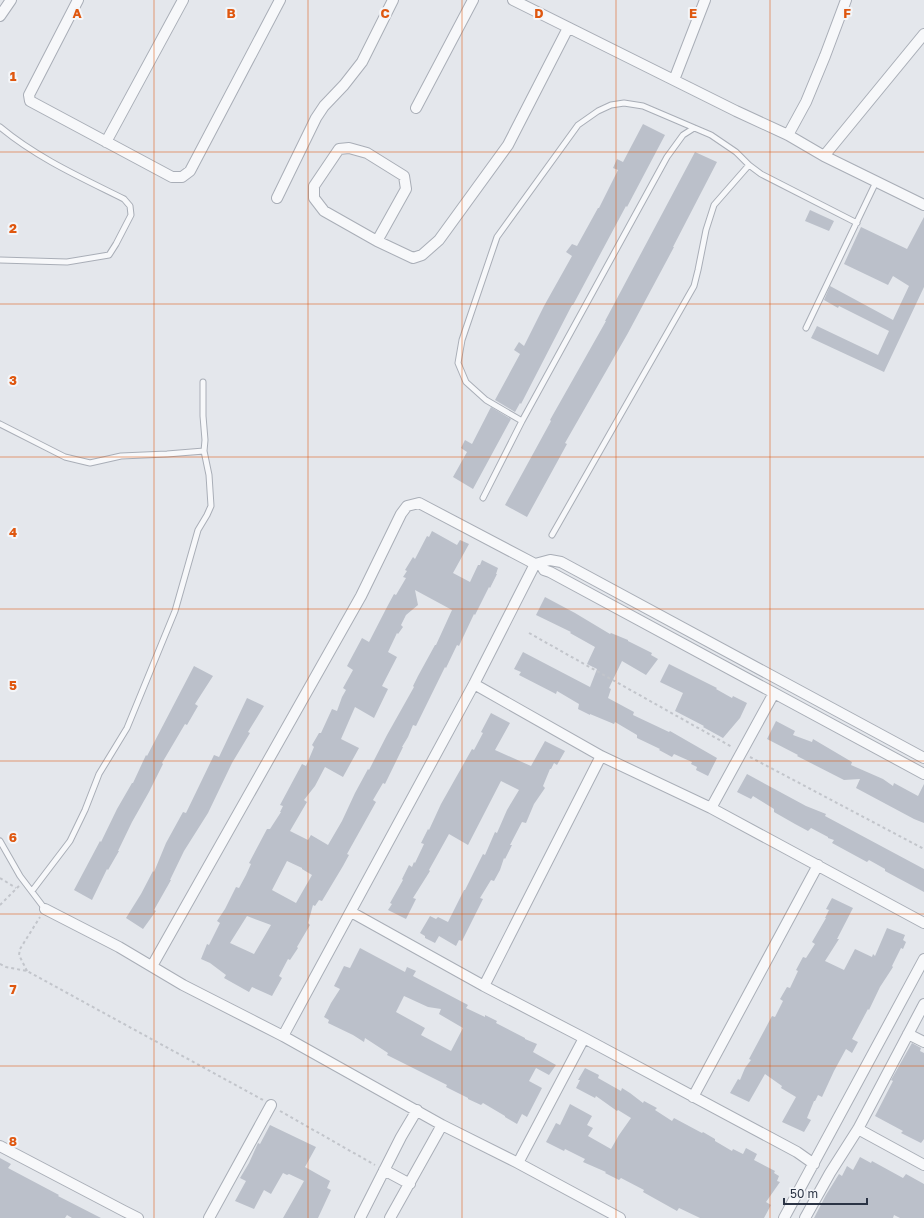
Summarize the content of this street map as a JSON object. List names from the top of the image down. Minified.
{"scale_bar":"50 m","grid":{"columns":["A","B","C","D","E","F"],"rows":["1","2","3","4","5","6","7","8"]}}
